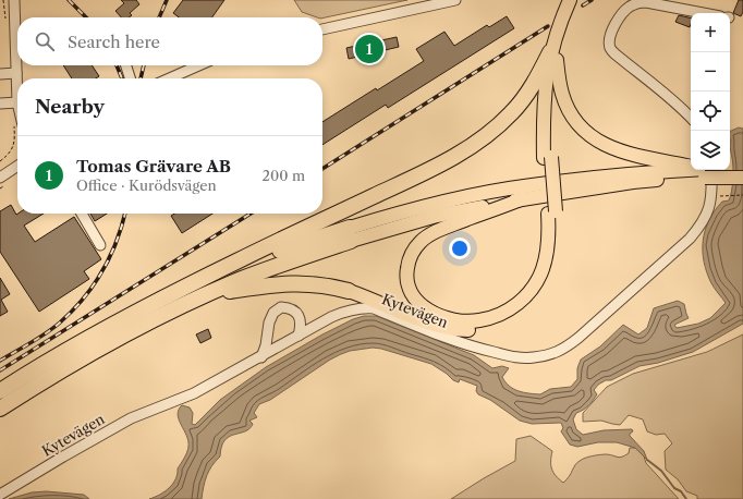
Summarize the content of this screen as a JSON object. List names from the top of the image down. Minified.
{"streets":{"street":["Kytevägen"]},"page":{"map_buttons":["+","−"],"search":"Search here","pins":"1","heading":"Nearby","list":[{"mark":"1","name":"Tomas Grävare AB","note":"Office · Kurödsvägen","value":"200 m"}]}}
